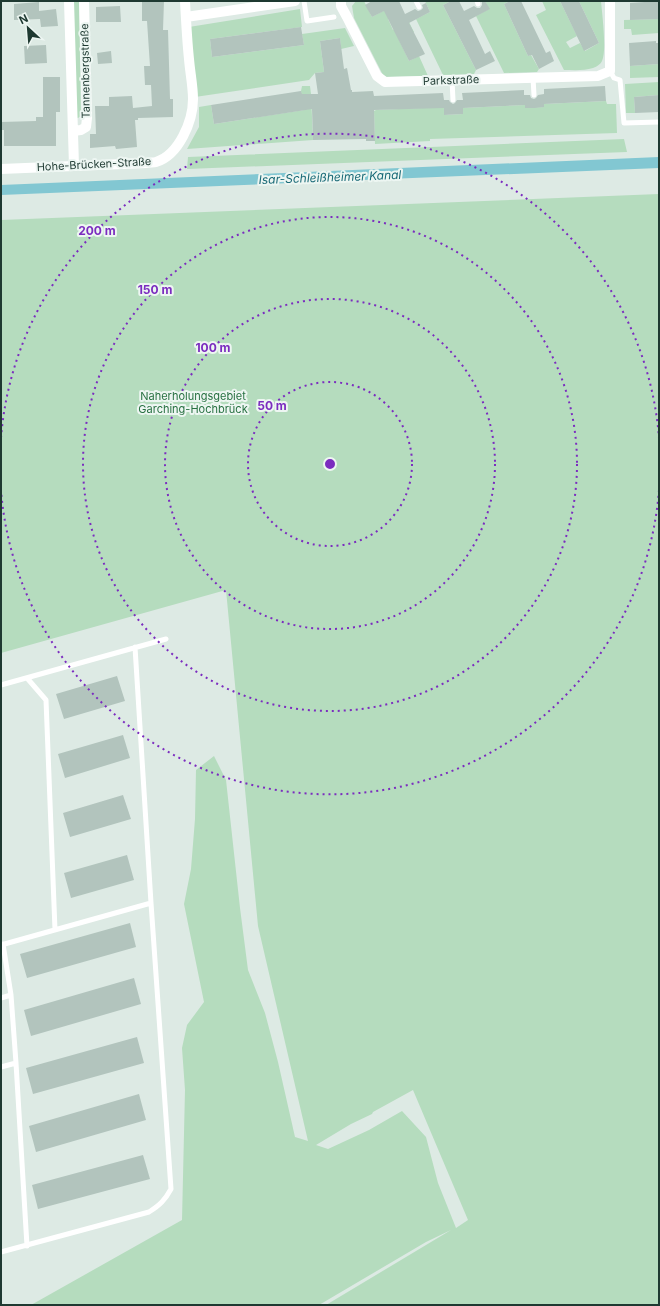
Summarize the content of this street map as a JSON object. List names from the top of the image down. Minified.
{"streets":{"street":["Tannenbergstraße","Parkstraße","Hohe-Brücken-Straße"]},"crossings":[["Tannenbergstraße","Hohe-Brücken-Straße"]],"water":["Isar-Schleißheimer Kanal"],"parks":["Naherholungsgebiet Garching-Hochbrück"],"north":"top left","rings":["200 m","150 m","100 m","50 m"]}
